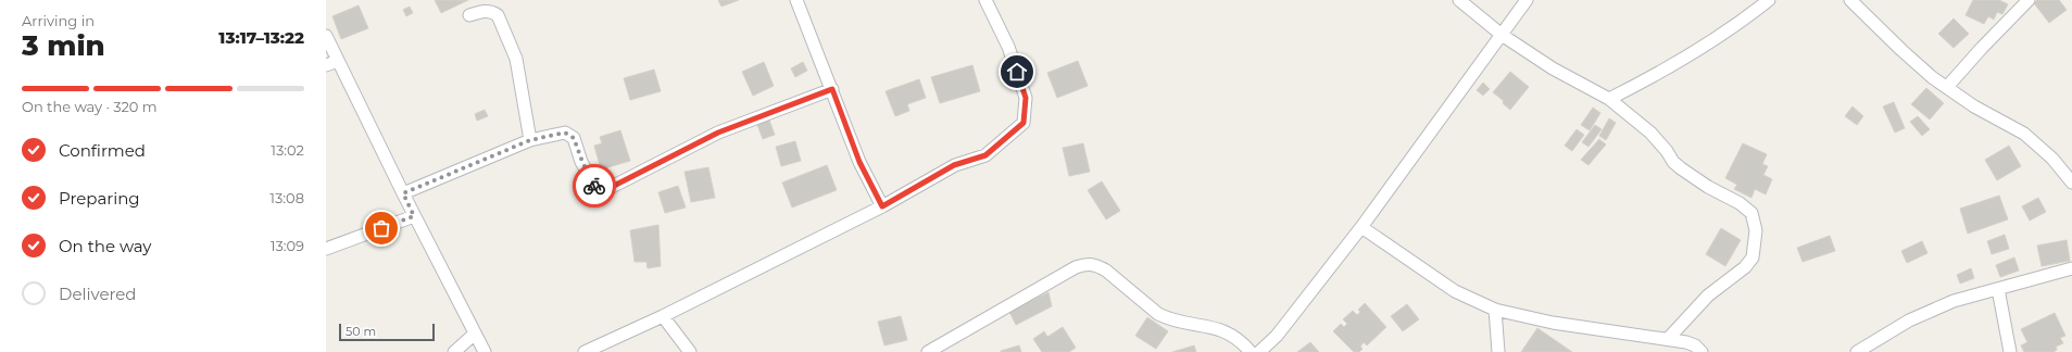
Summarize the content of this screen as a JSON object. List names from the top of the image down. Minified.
{"scale_bar":"50 m","page":{"heading":["3 min","Arriving in","13:17–13:22"],"bar":"On the way · 320 m","list":[["Confirmed","13:02"],["Preparing","13:08"],["On the way","13:09"],"Delivered"],"scale":"50 m"}}
